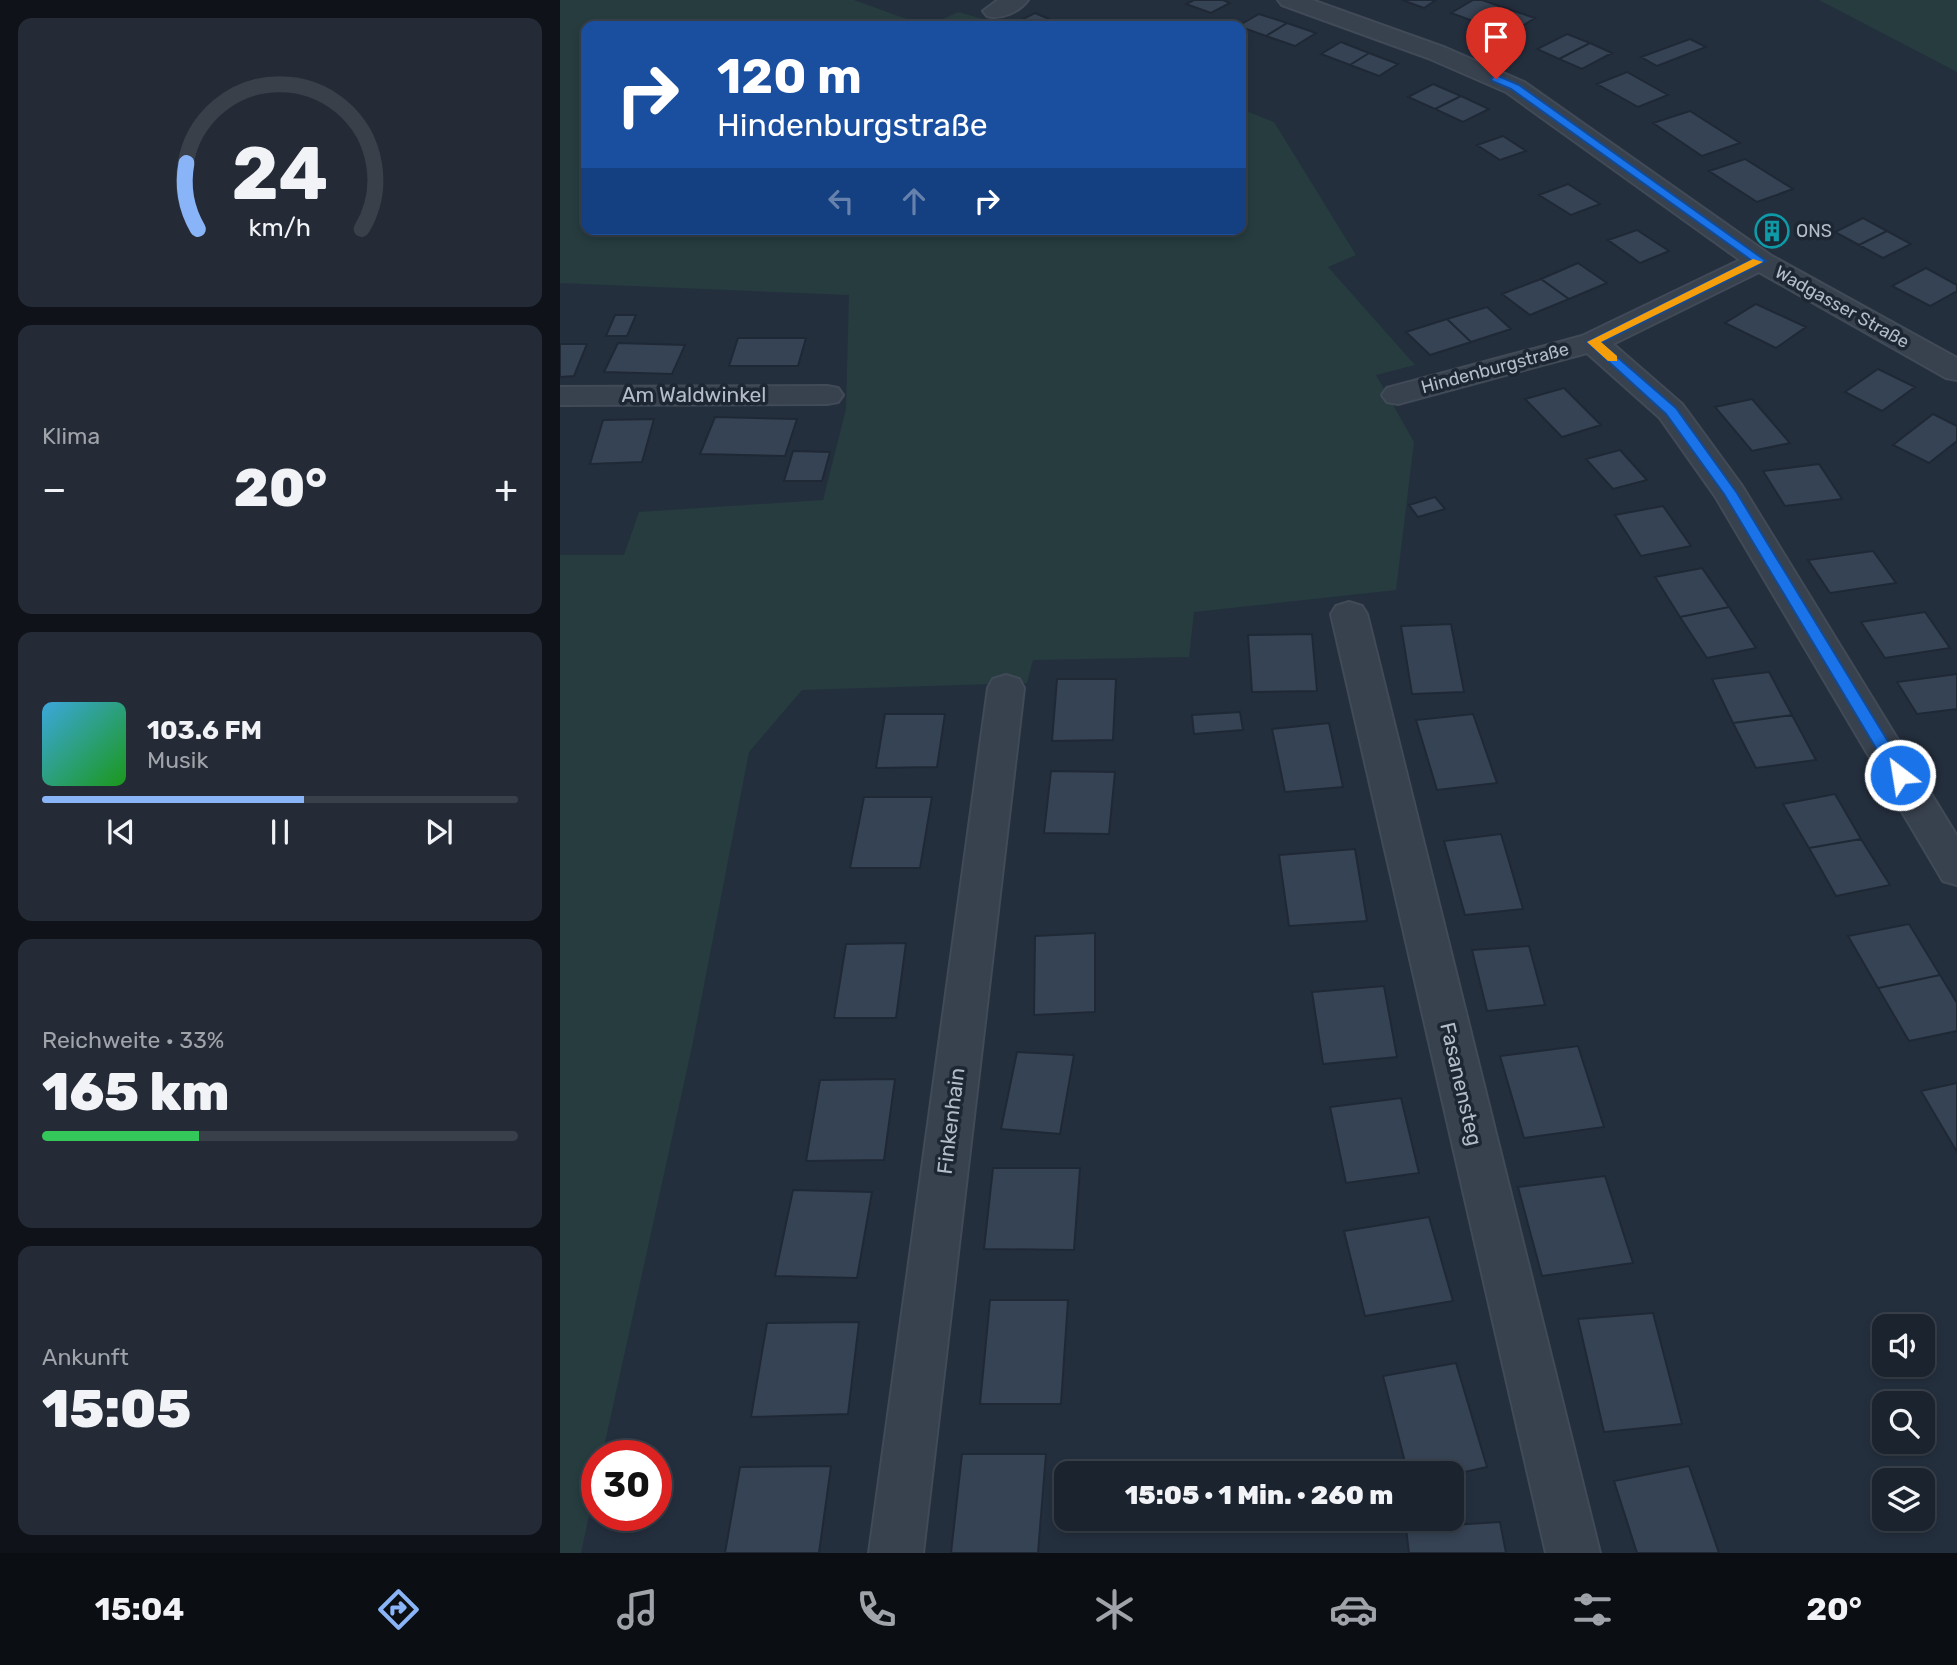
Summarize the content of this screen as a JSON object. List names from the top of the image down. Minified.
{"streets":{"street":["Wadgasser Straße","Hindenburgstraße","Am Waldwinkel","Fasanensteg","Finkenhain"]},"crossings":[["Wadgasser Straße","Hindenburgstraße"]],"places":{"building":["ONS"]},"page":{"turn":["120 m","Hindenburgstraße"],"tile":["Klima",["Reichweite · 33%","165 km"],["Ankunft","15:05"]],"heat":["−","20°","+"],"song":["103.6 FM","Musik"],"limit":"30","trip":"15:05 · 1 Min. · 260 m","tabs":["15:04","20°"],"gauge":["24","km/h"]}}
